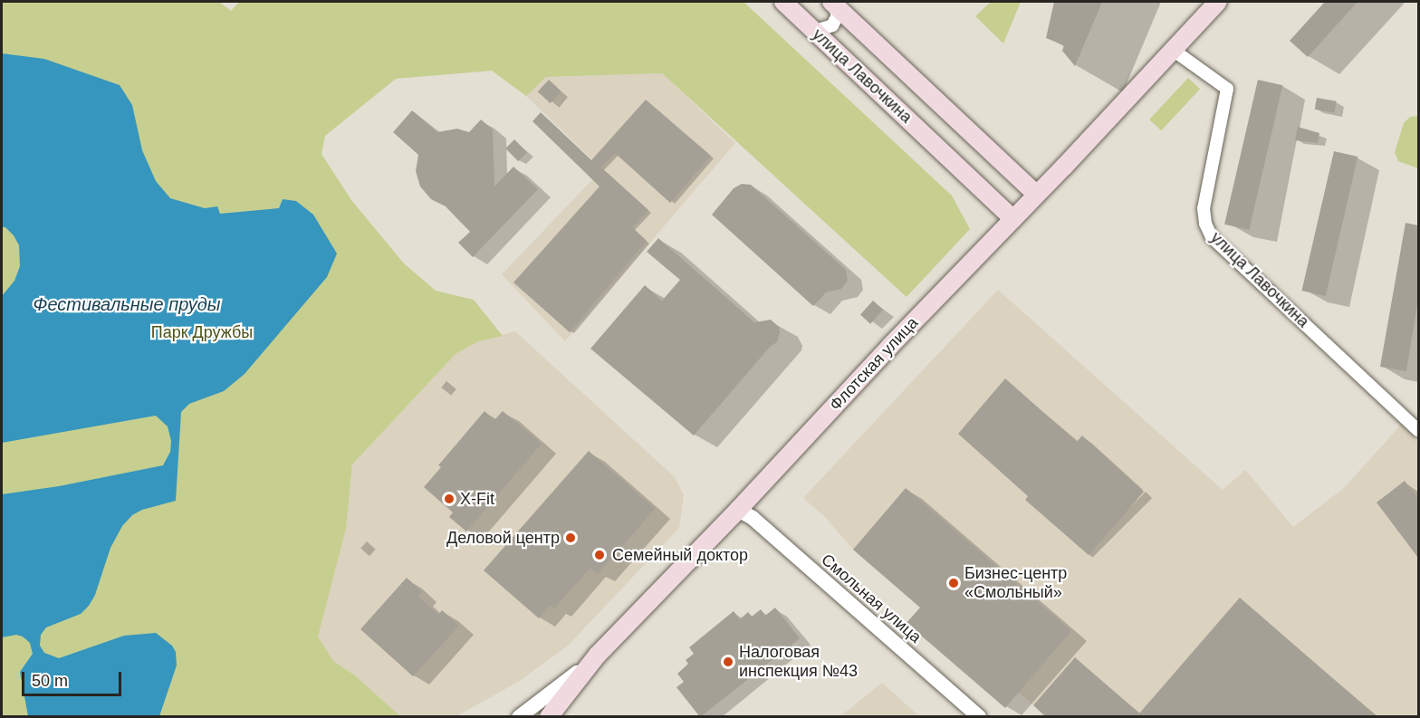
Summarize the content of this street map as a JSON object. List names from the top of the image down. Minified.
{"streets":{"main road":["улица Лавочкина","Флотская улица"],"street":["Смольная улица"]},"crossings":[["улица Лавочкина","Флотская улица"],["Флотская улица","Смольная улица"]],"water":["Фестивальные пруды"],"parks":["Парк Дружбы"],"places":["X-Fit","Деловой центр","Семейный доктор","Бизнес-центр «Смольный»","Налоговая инспекция №43"],"scale_bar":"50 m"}
